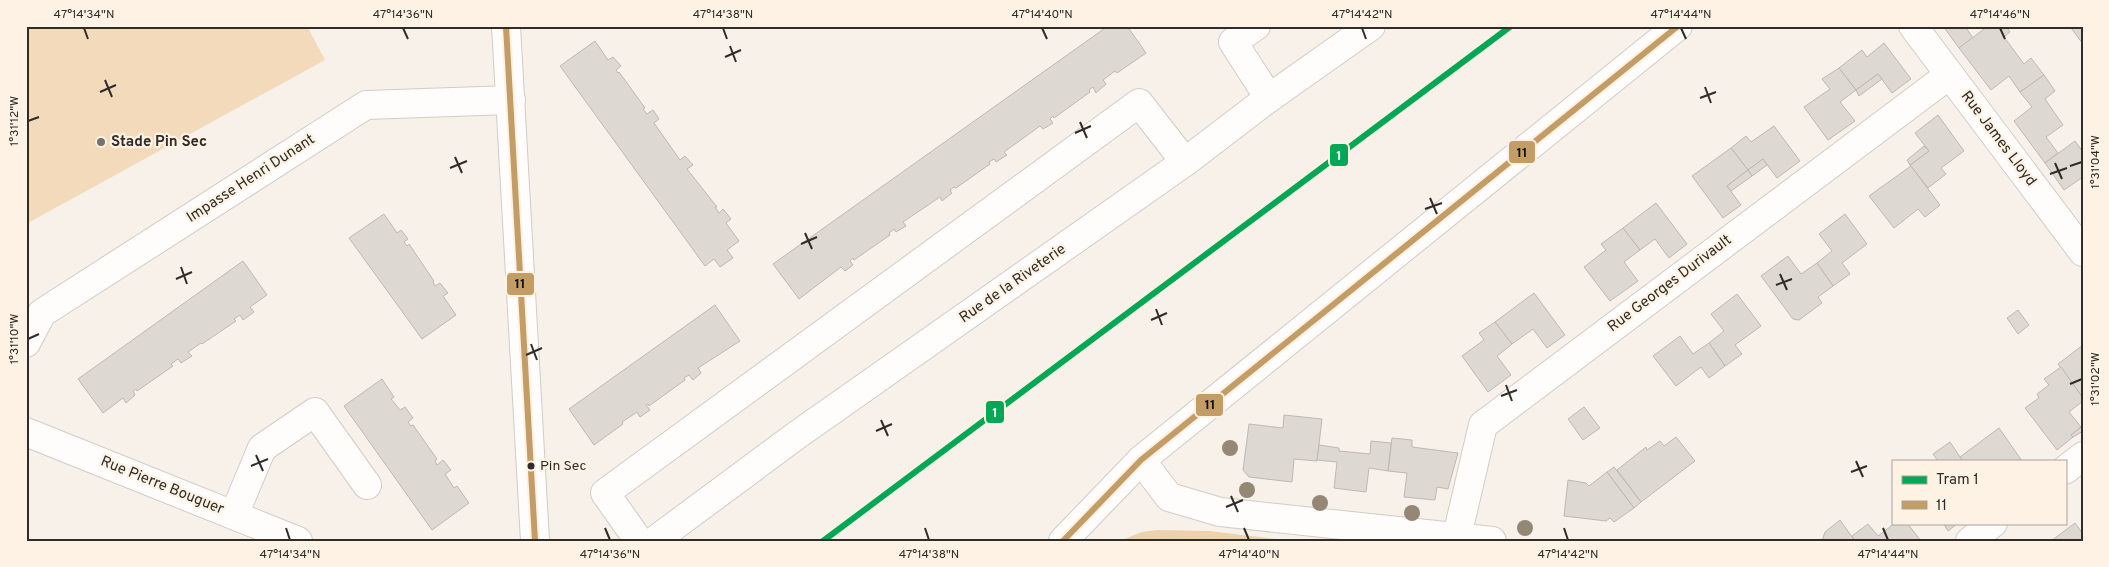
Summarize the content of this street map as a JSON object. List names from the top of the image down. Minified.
{"streets":{"street":["Rue James Lloyd","Impasse Henri Dunant","Rue de la Riveterie","Rue Georges Durivault","Rue Pierre Bouguer"]},"crossings":[["Rue James Lloyd","Rue Georges Durivault"]],"places":["Stade Pin Sec","Pin Sec"],"lines":["tram line 1","transit line 11"],"legend":["Tram 1","11"],"coordinates":["47°14'34\"N","47°14'36\"N","47°14'38\"N","47°14'40\"N","47°14'42\"N","47°14'44\"N","47°14'46\"N","1°31'12\"W","1°31'04\"W","1°31'10\"W","1°31'02\"W"]}
